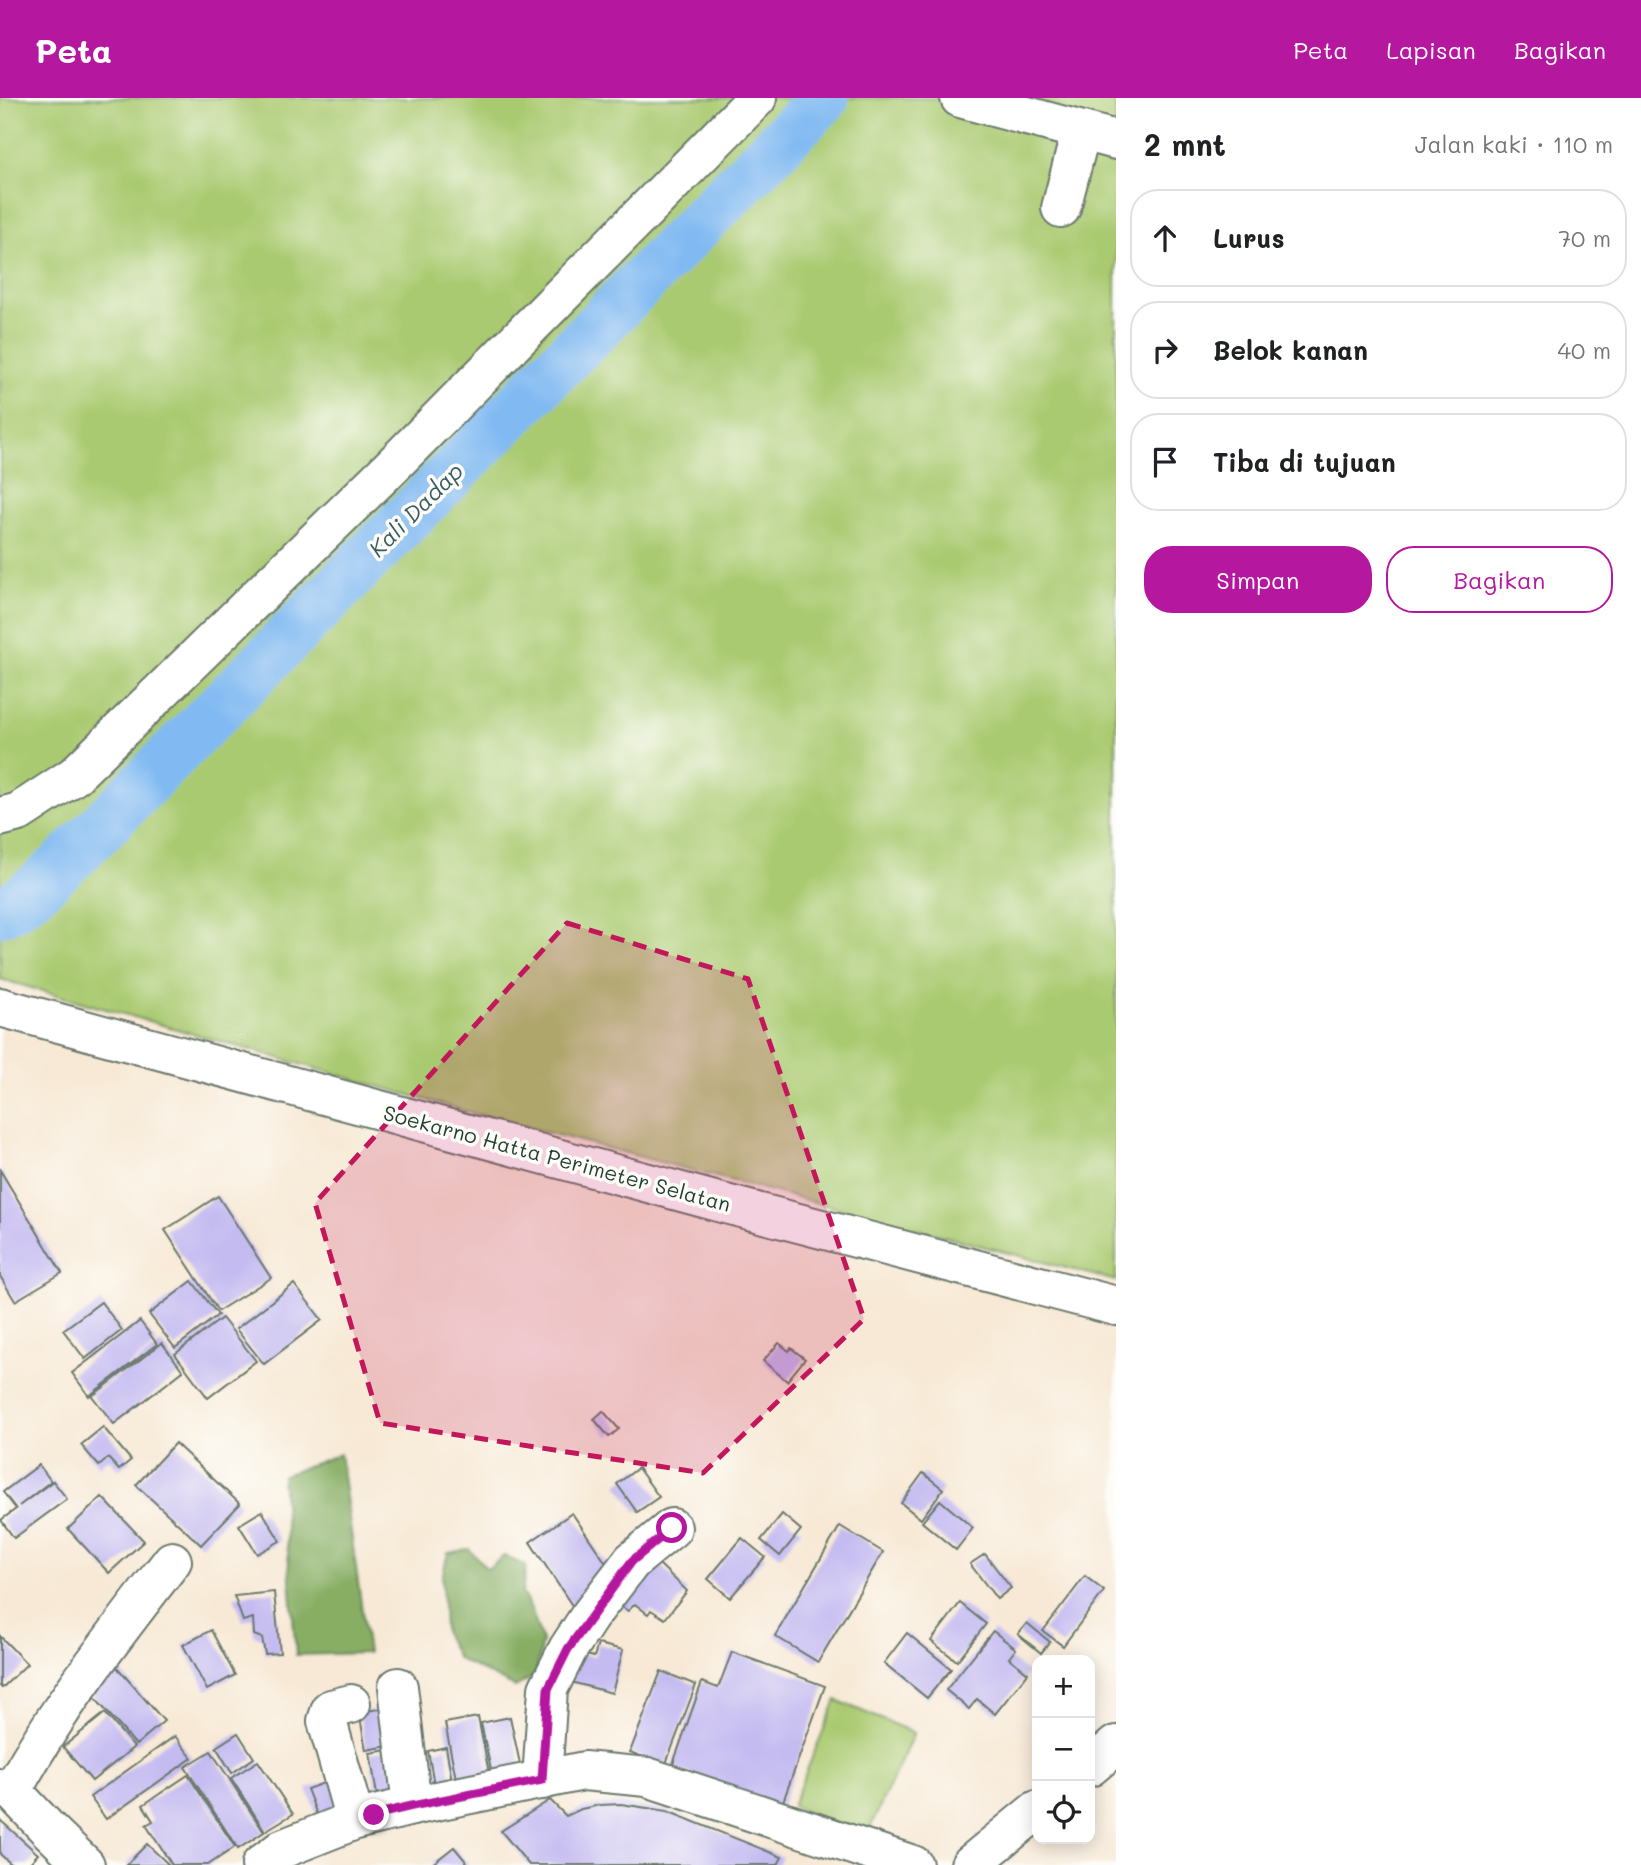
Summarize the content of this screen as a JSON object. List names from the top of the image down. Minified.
{"streets":{"street":["Soekarno Hatta Perimeter Selatan"]},"water":["Kali Dadap"],"page":{"header":"Peta","nav":["Peta","Lapisan","Bagikan"],"heading":["2 mnt","Jalan kaki · 110 m"],"list":[["Lurus","70 m"],["Belok kanan","40 m"],"Tiba di tujuan"],"buttons":["Simpan","Bagikan"],"map_buttons":["+","−"]}}
